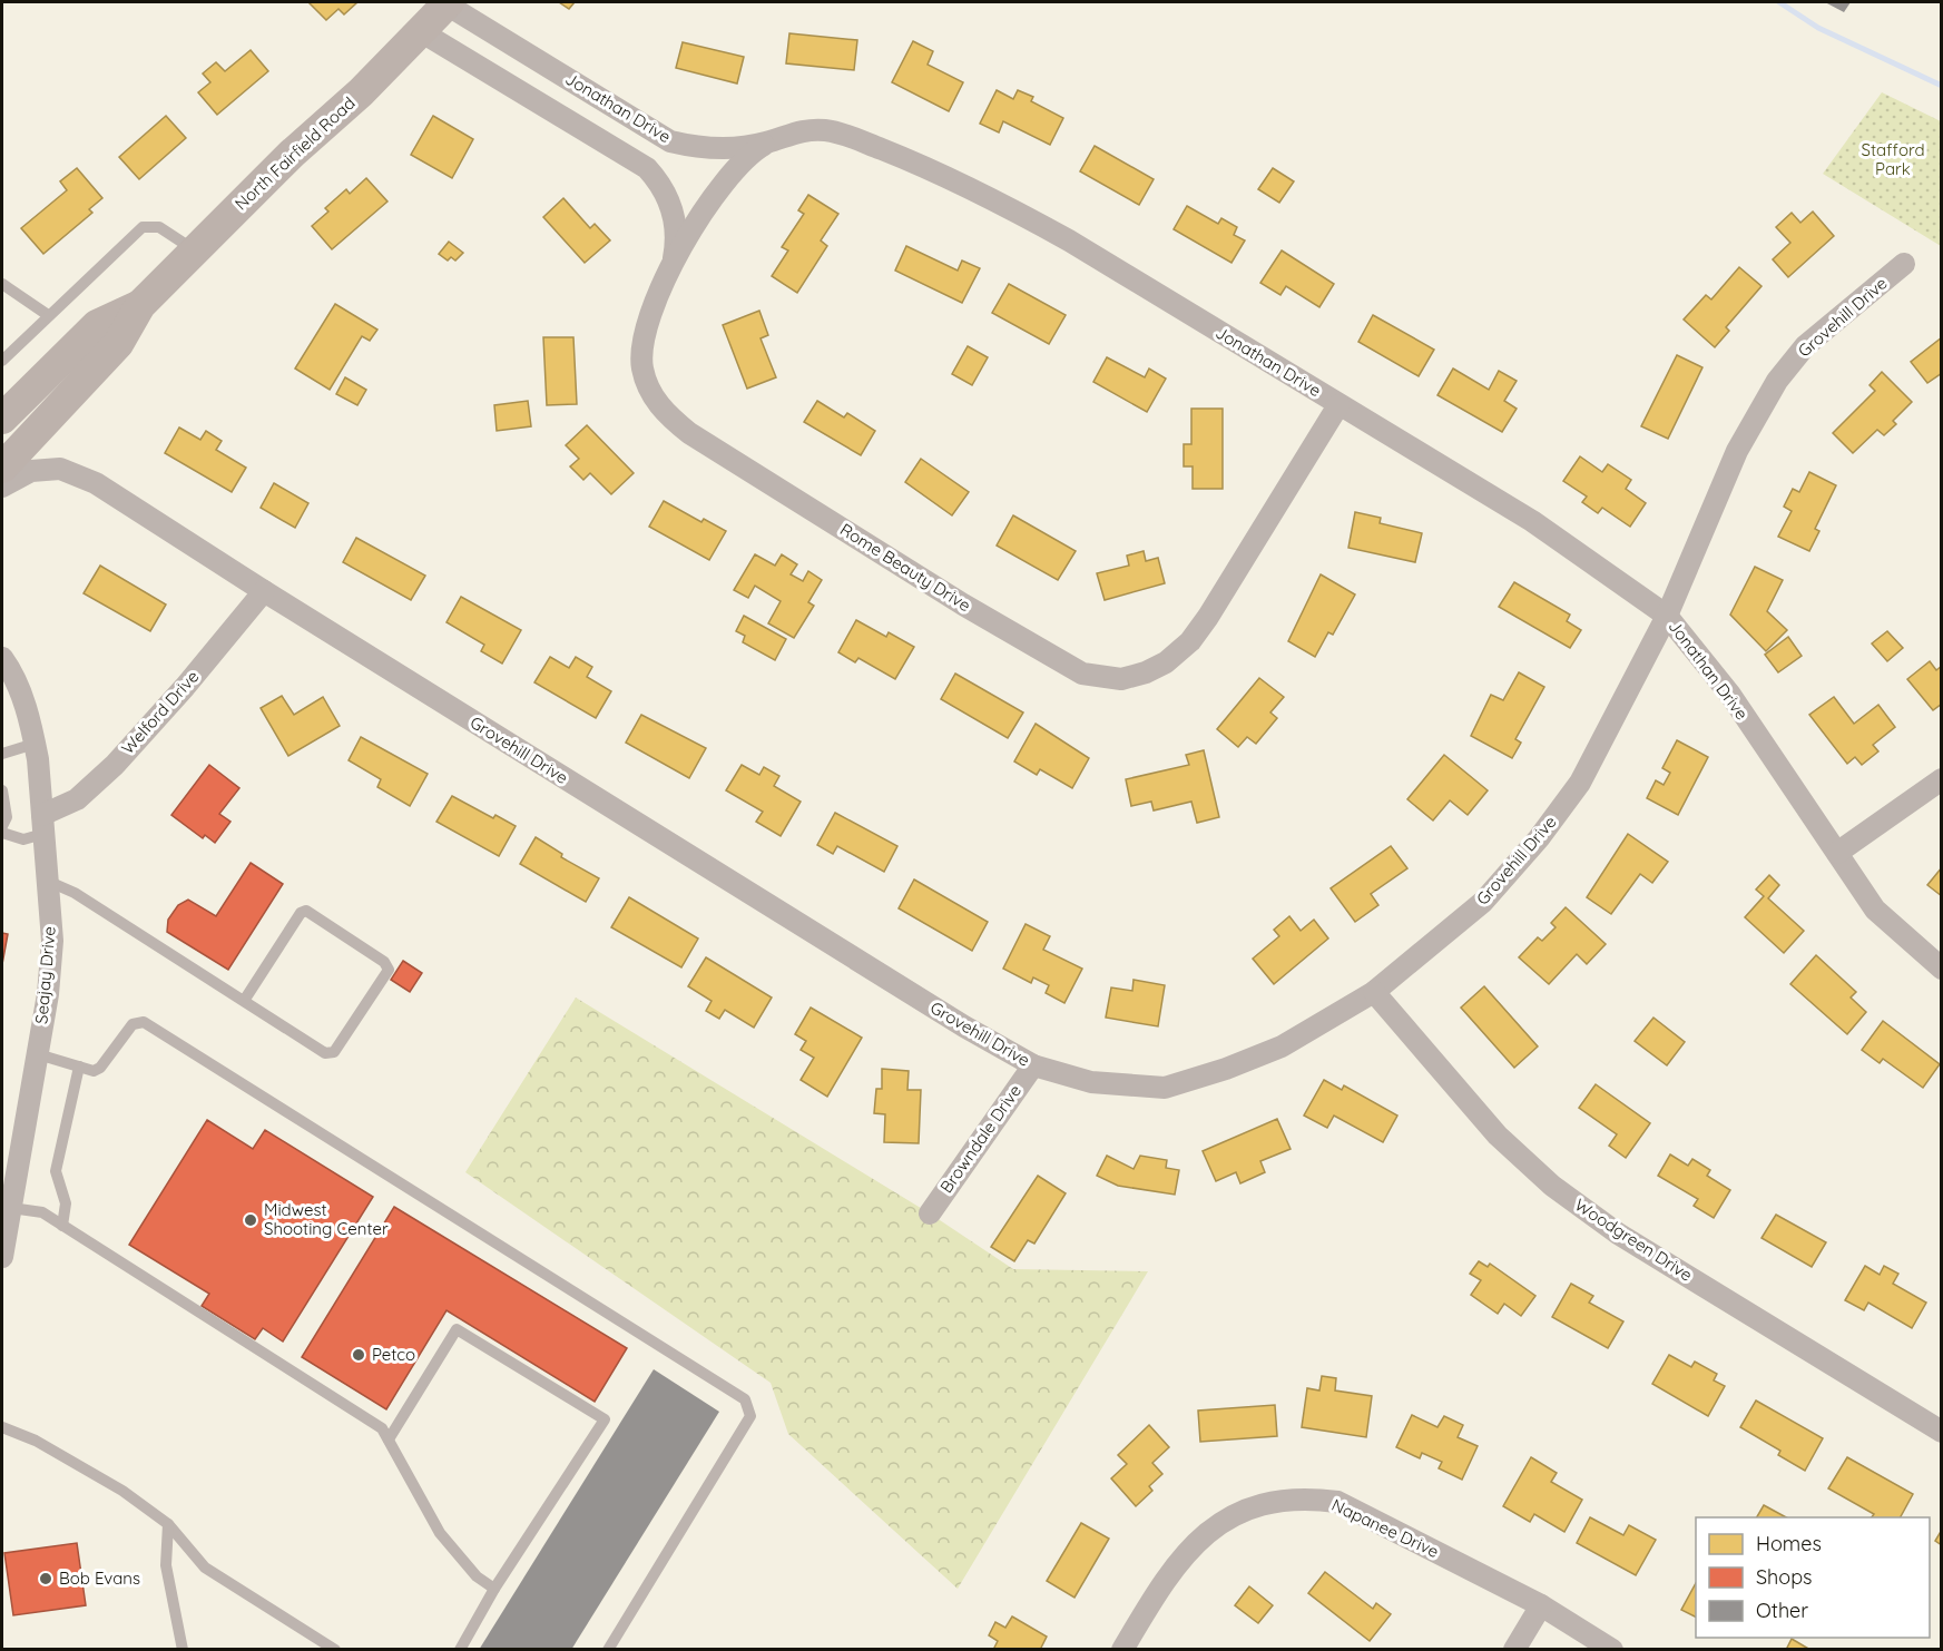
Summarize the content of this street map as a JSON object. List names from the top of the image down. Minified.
{"streets":{"main road":["North Fairfield Road"],"street":["Jonathan Drive","Grovehill Drive","Rome Beauty Drive","Welford Drive","Seajay Drive","Browndale Drive","Woodgreen Drive","Napanee Drive"]},"crossings":[["Jonathan Drive","North Fairfield Road"],["Jonathan Drive","Grovehill Drive"],["Jonathan Drive","Rome Beauty Drive"],["Grovehill Drive","Welford Drive"],["Grovehill Drive","Browndale Drive"],["Grovehill Drive","Woodgreen Drive"],["Welford Drive","Seajay Drive"]],"parks":["Stafford Park"],"places":["Midwest Shooting Center","Petco","Bob Evans"],"legend":["Homes","Shops","Other"]}
